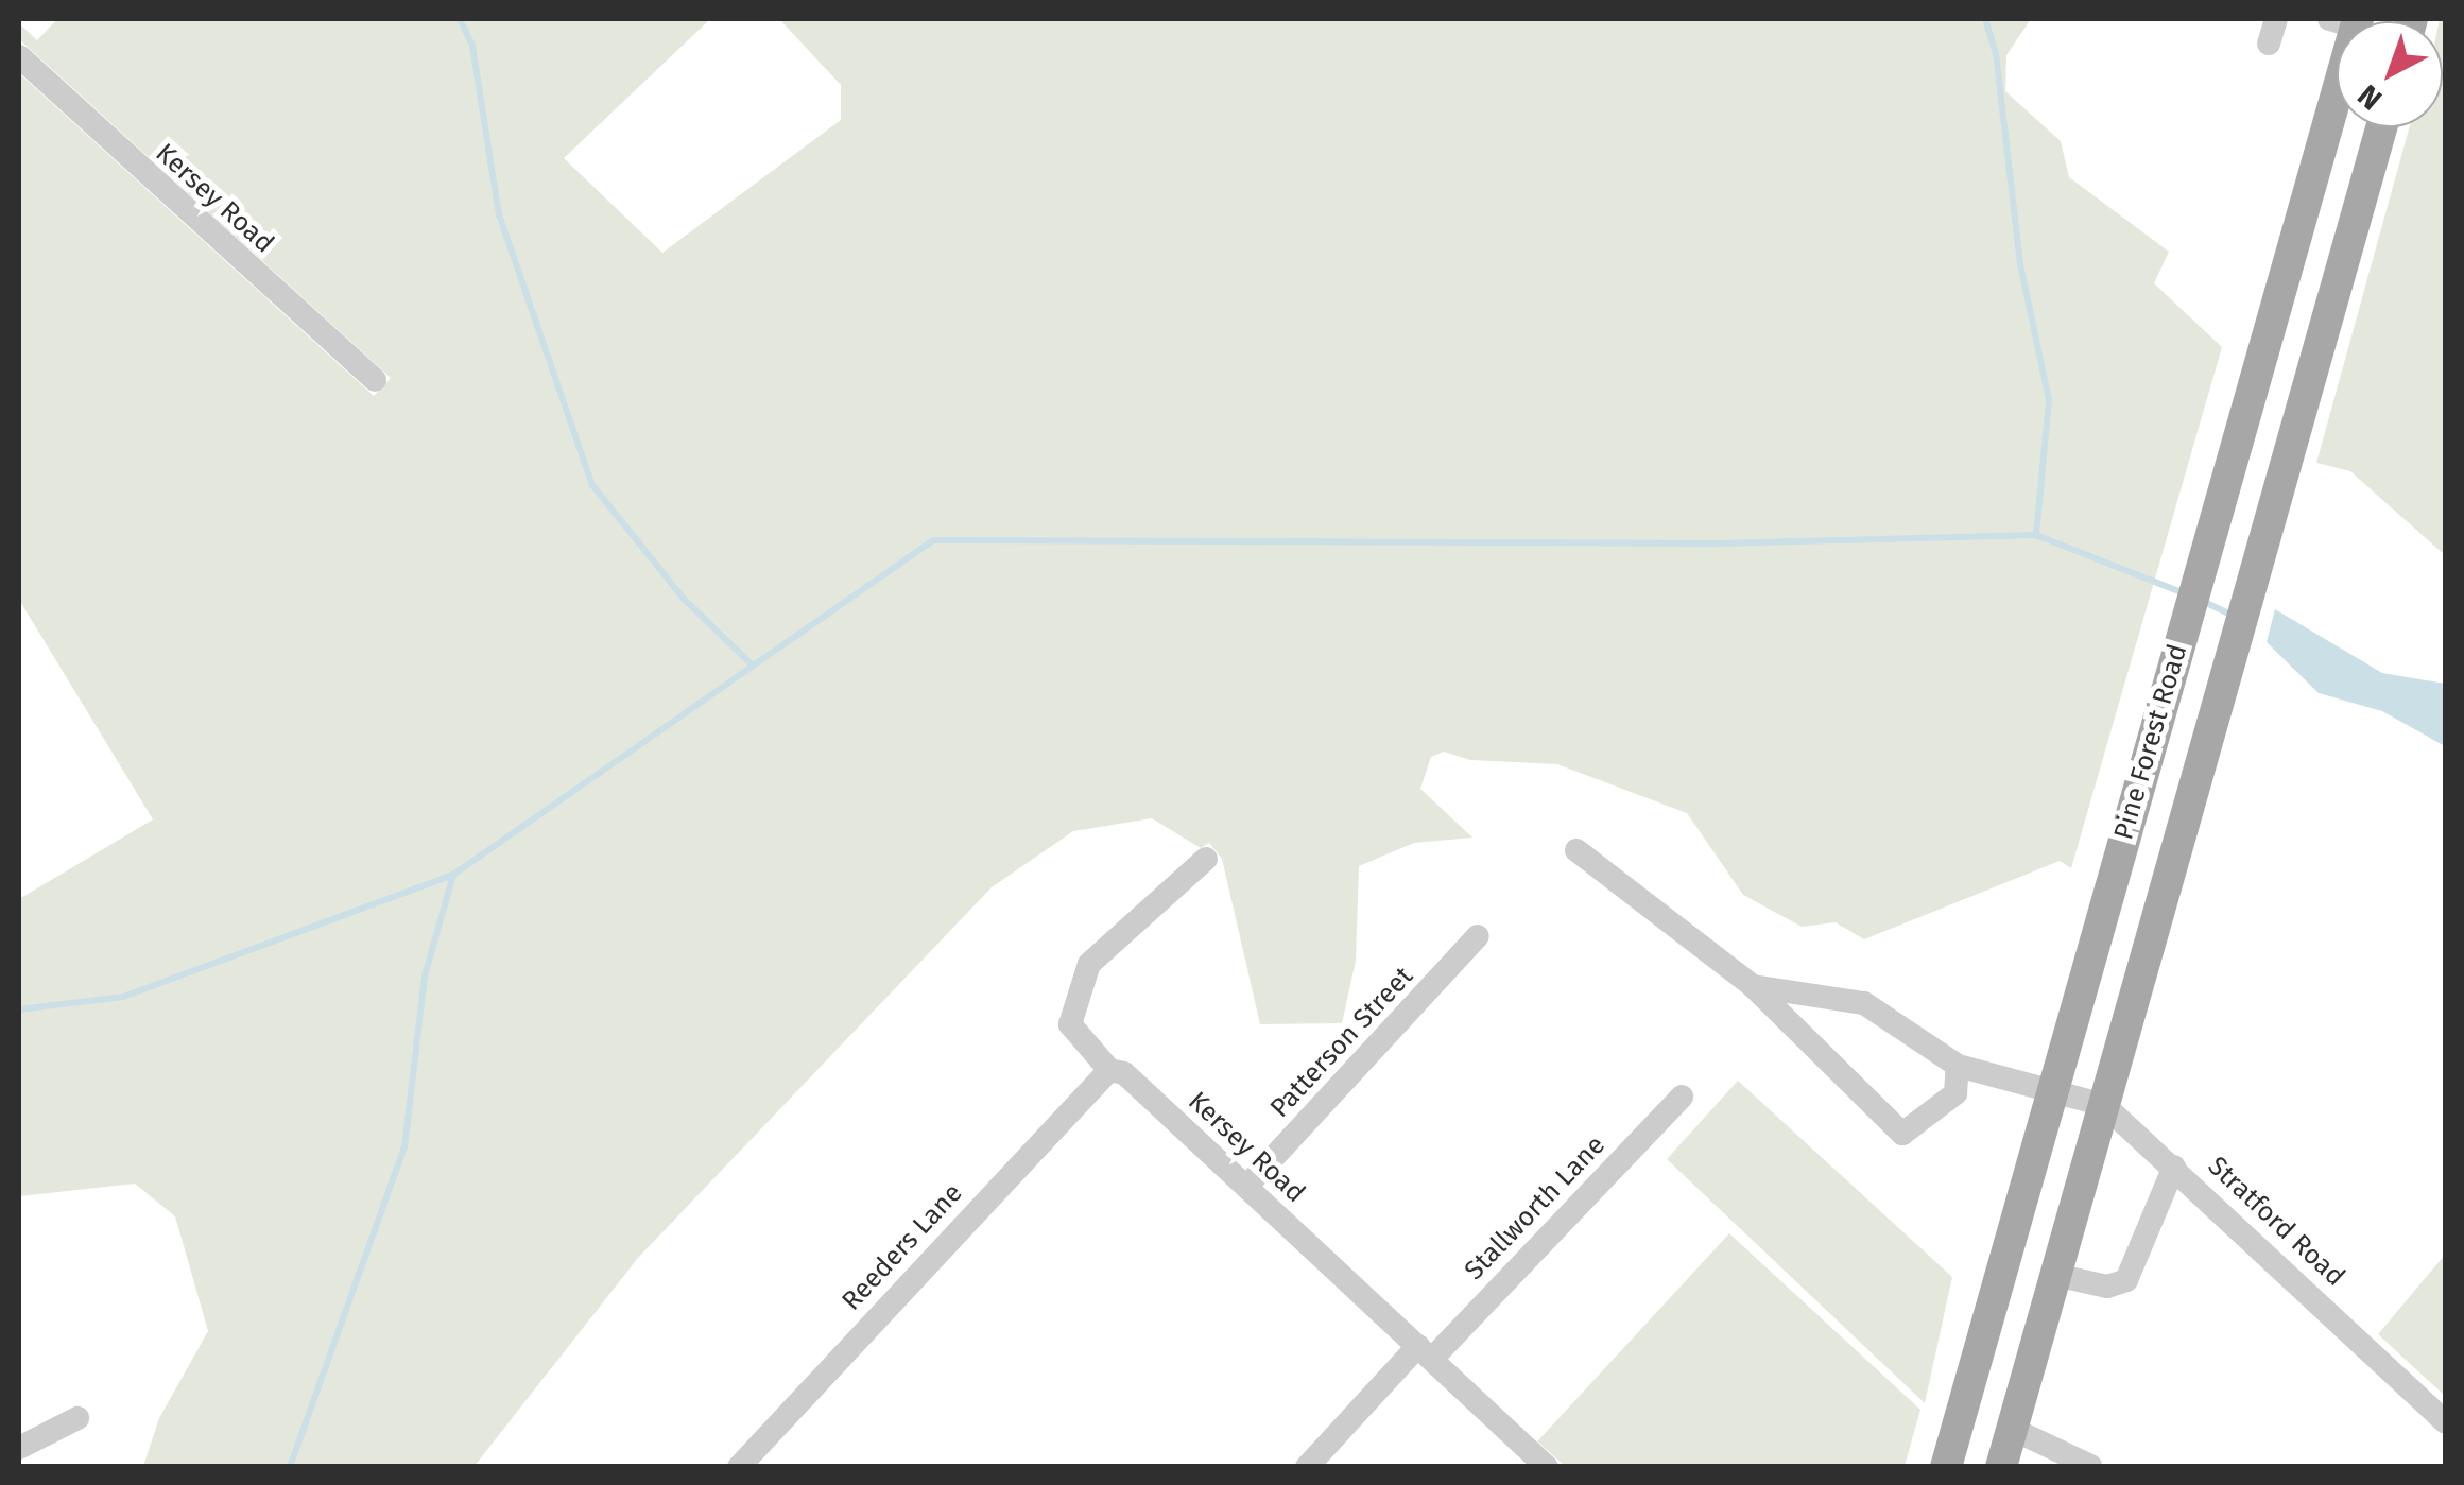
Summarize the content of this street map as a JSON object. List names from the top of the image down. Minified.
{"streets":{"main road":["Pine Forest Road"],"street":["Kersey Road","Patterson Street","Stallworth Lane","Stratford Road","Reeders Lane"]},"crossings":[["Kersey Road","Patterson Street"],["Kersey Road","Stallworth Lane"],["Kersey Road","Reeders Lane"],["Pine Forest Road","Stratford Road"]],"north":"bottom left"}
